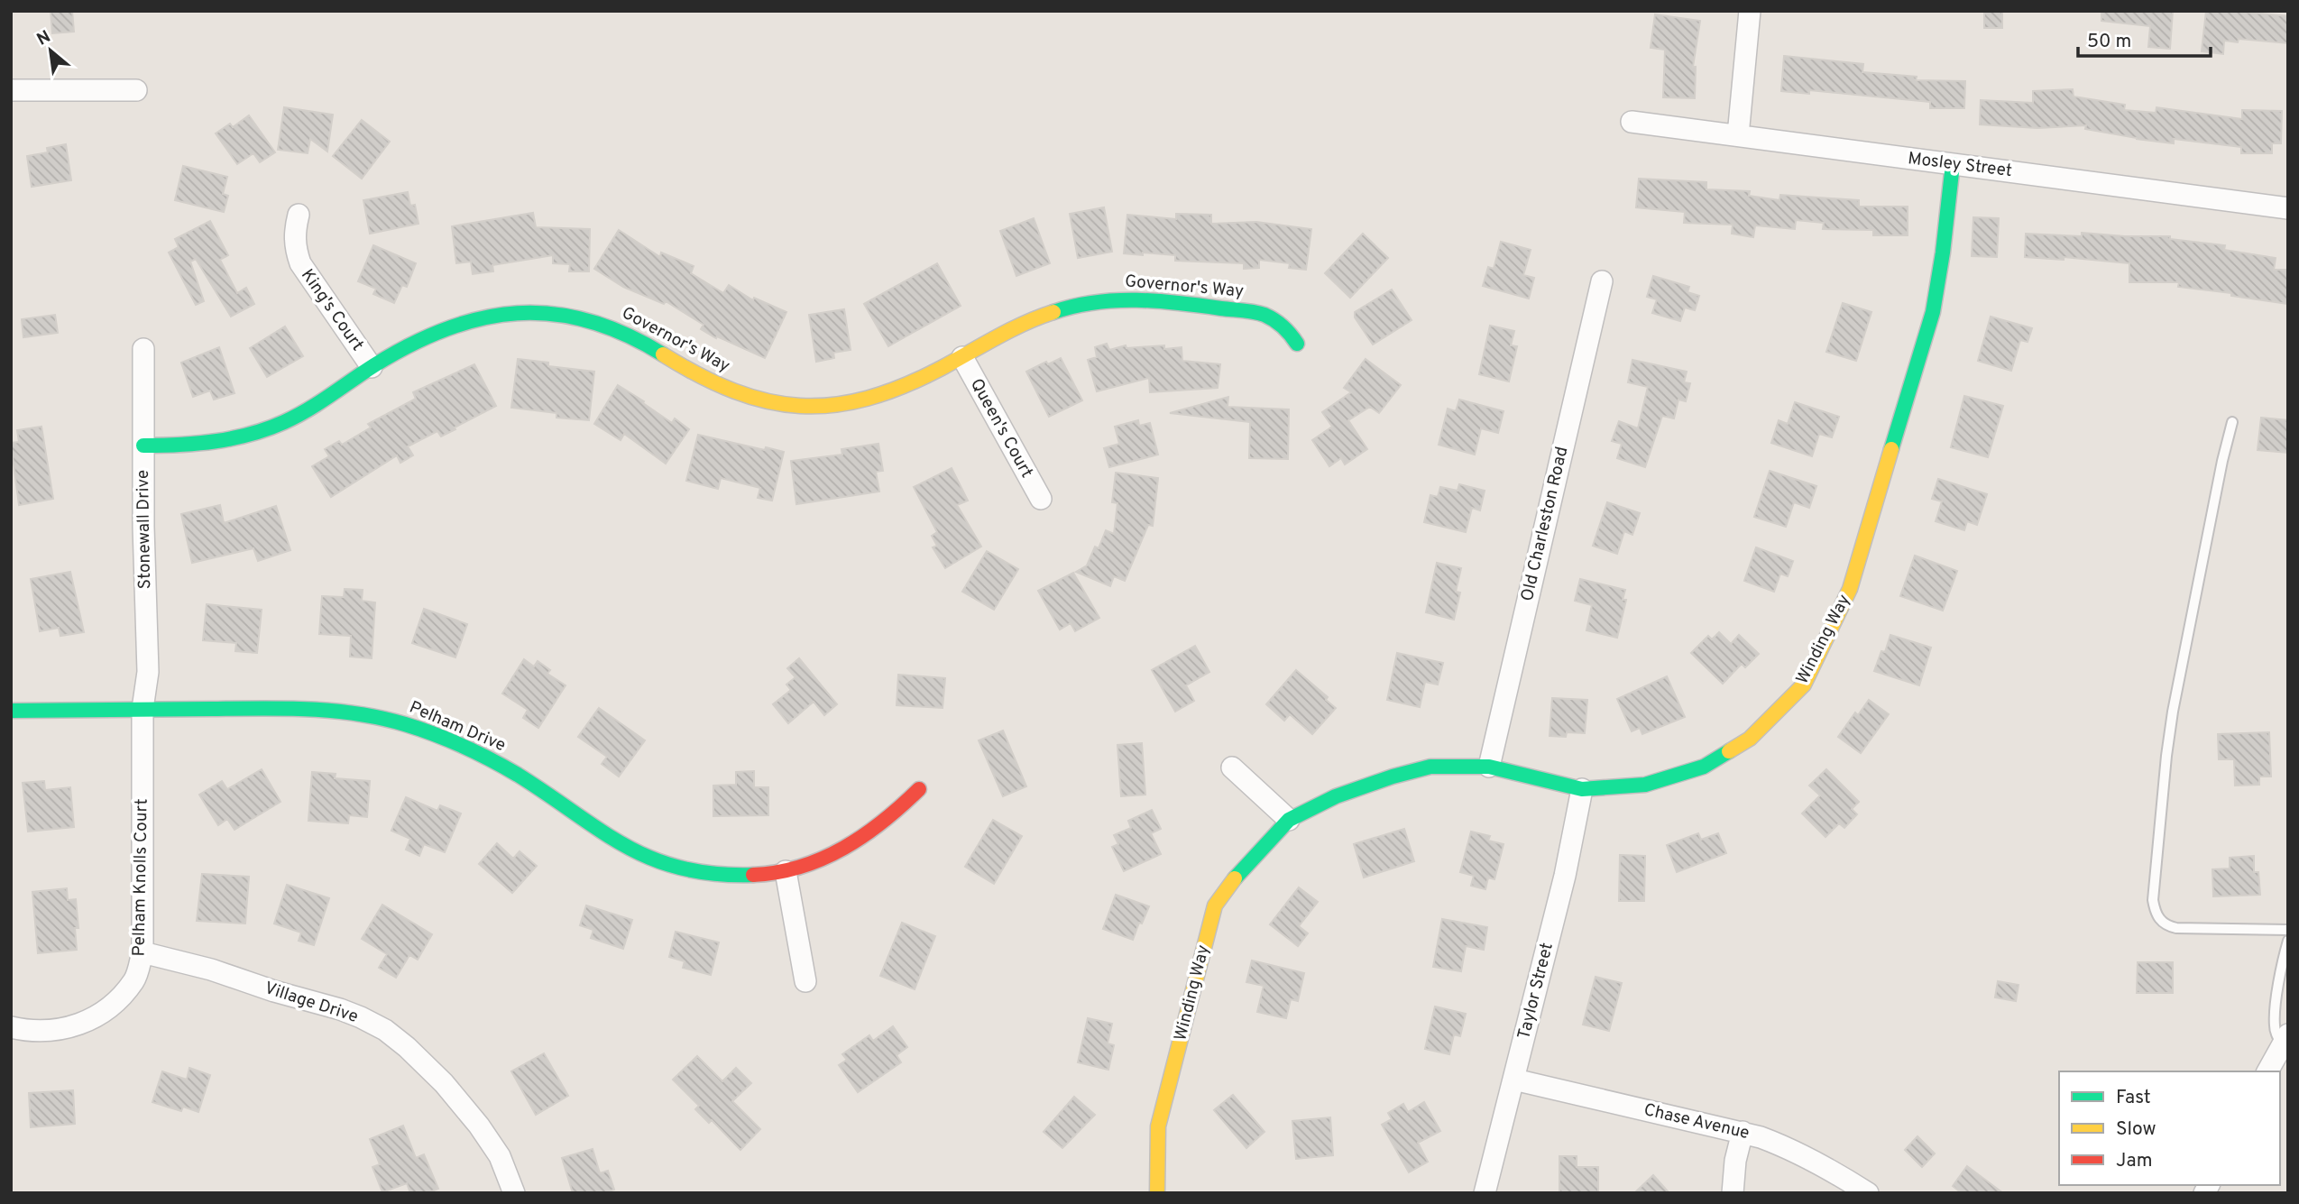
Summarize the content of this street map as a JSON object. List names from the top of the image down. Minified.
{"streets":{"street":["Mosley Street","Governor's Way","King's Court","Queen's Court","Old Charleston Road","Stonewall Drive","Winding Way","Pelham Drive","Pelham Knolls Court","Taylor Street","Village Drive","Chase Avenue"]},"crossings":[["Mosley Street","Winding Way"],["Governor's Way","King's Court"],["Governor's Way","Queen's Court"],["Governor's Way","Stonewall Drive"],["Old Charleston Road","Winding Way"],["Stonewall Drive","Pelham Drive"],["Stonewall Drive","Pelham Knolls Court"],["Winding Way","Taylor Street"],["Pelham Drive","Pelham Knolls Court"],["Pelham Knolls Court","Village Drive"],["Taylor Street","Chase Avenue"]],"legend":["Fast","Slow","Jam"],"scale_bar":"50 m","north":"top left"}
